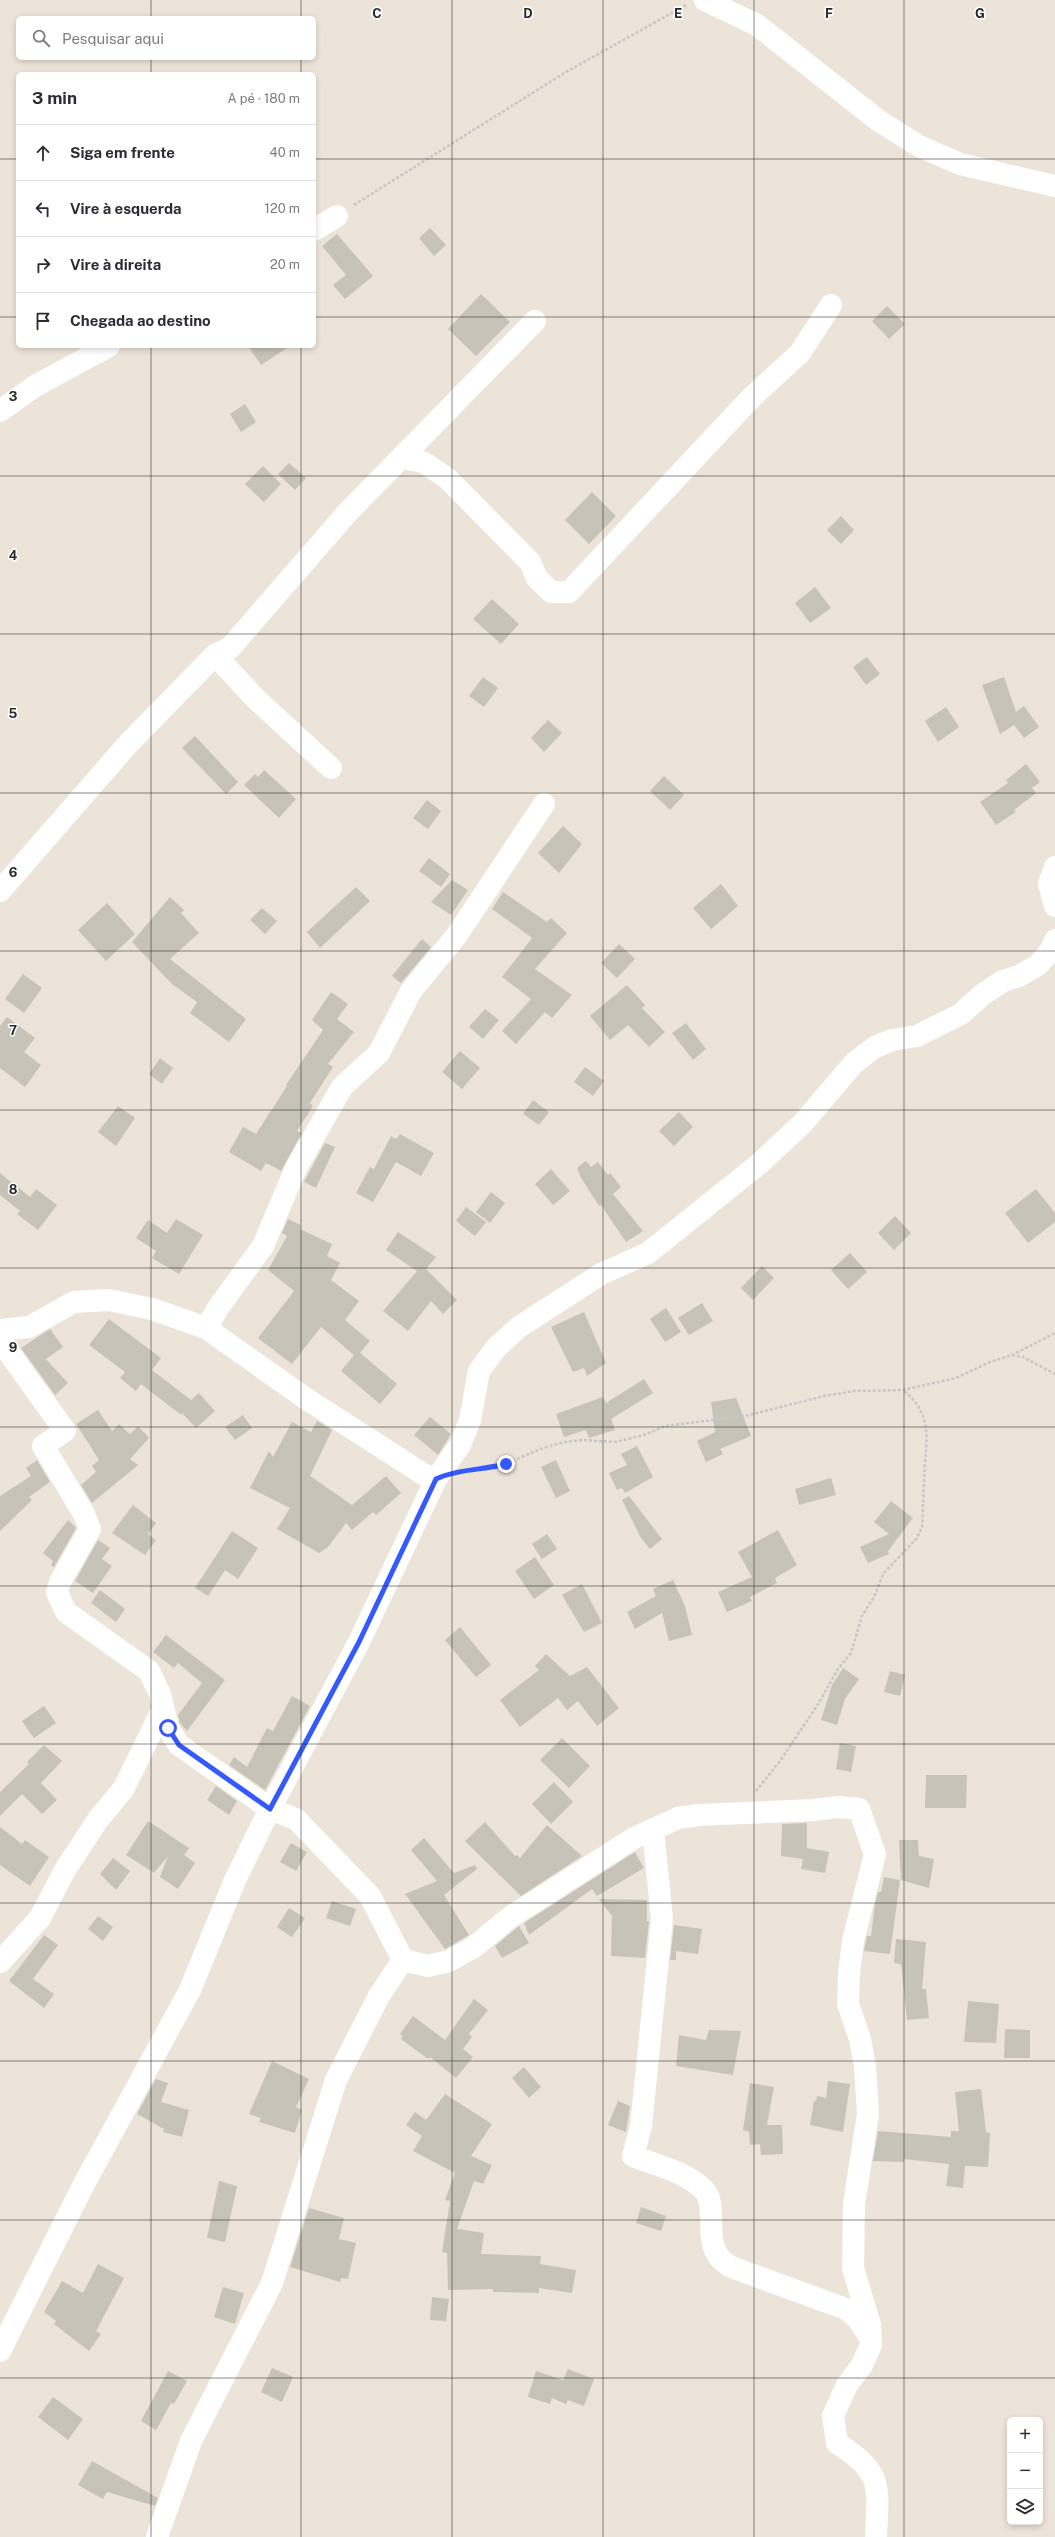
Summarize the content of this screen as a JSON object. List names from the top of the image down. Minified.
{"page":{"search":"Pesquisar aqui","heading":["3 min","A pé · 180 m"],"list":[["Siga em frente","40 m"],["Vire à esquerda","120 m"],["Vire à direita","20 m"],"Chegada ao destino"],"map_buttons":["+","−"]},"grid":{"columns":["C","D","E","F","G"],"rows":["3","4","5","6","7","8","9"]}}
